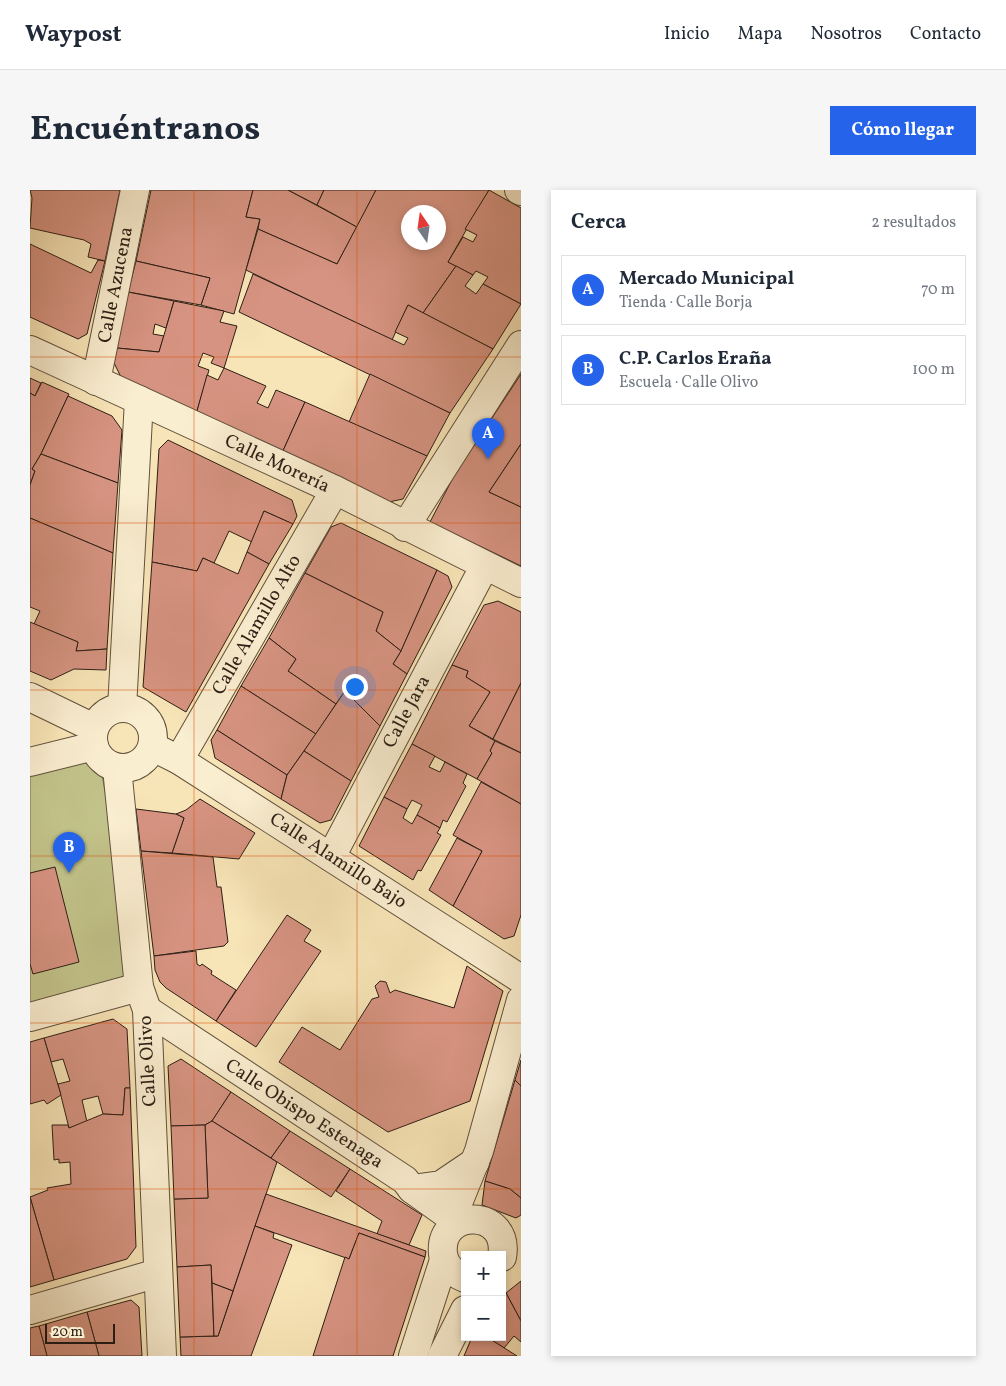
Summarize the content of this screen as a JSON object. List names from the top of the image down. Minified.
{"streets":{"street":["Calle Azucena","Calle Morería","Calle Alamillo Alto","Calle Jara","Calle Alamillo Bajo","Calle Olivo","Calle Obispo Estenaga"]},"crossings":[["Calle Azucena","Calle Morería"],["Calle Morería","Calle Alamillo Alto"],["Calle Morería","Calle Jara"],["Calle Alamillo Alto","Calle Alamillo Bajo"],["Calle Jara","Calle Alamillo Bajo"],["Calle Alamillo Bajo","Calle Olivo"],["Calle Olivo","Calle Obispo Estenaga"]],"scale_bar":"20 m","north":"top","page":{"header":"Waypost","nav":["Inicio","Mapa","Nosotros","Contacto"],"title":"Encuéntranos","buttons":"Cómo llegar","heading":["Cerca","2 resultados"],"list":[{"mark":"A","name":"Mercado Municipal","note":"Tienda · Calle Borja","value":"70 m"},{"mark":"B","name":"C.P. Carlos Eraña","note":"Escuela · Calle Olivo","value":"100 m"}],"pins":["A","B"],"map_buttons":["+","−"],"scale":"20 m"}}
